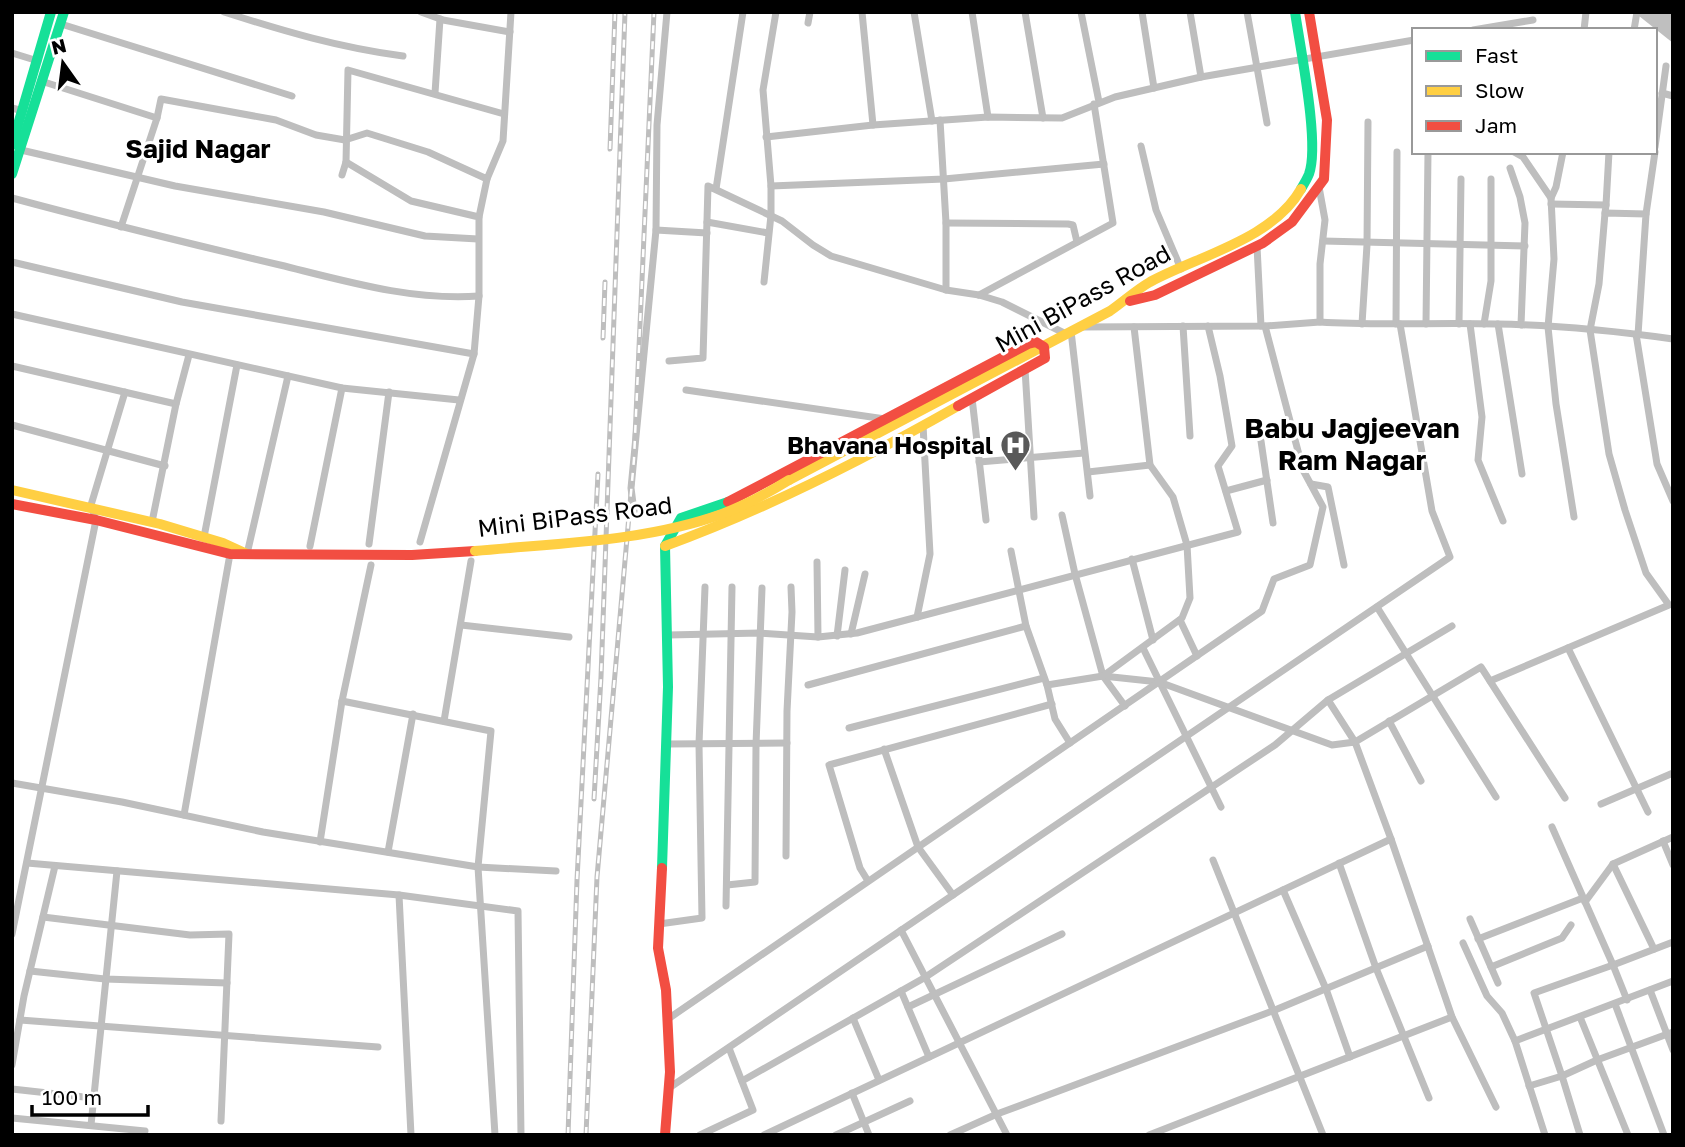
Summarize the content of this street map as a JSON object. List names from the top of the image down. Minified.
{"streets":{"street":["Mini BiPass Road"]},"districts":["Sajid Nagar","Babu Jagjeevan Ram Nagar"],"places":{"hospital":["Bhavana Hospital"]},"legend":["Fast","Slow","Jam"],"scale_bar":"100 m","north":"top"}
